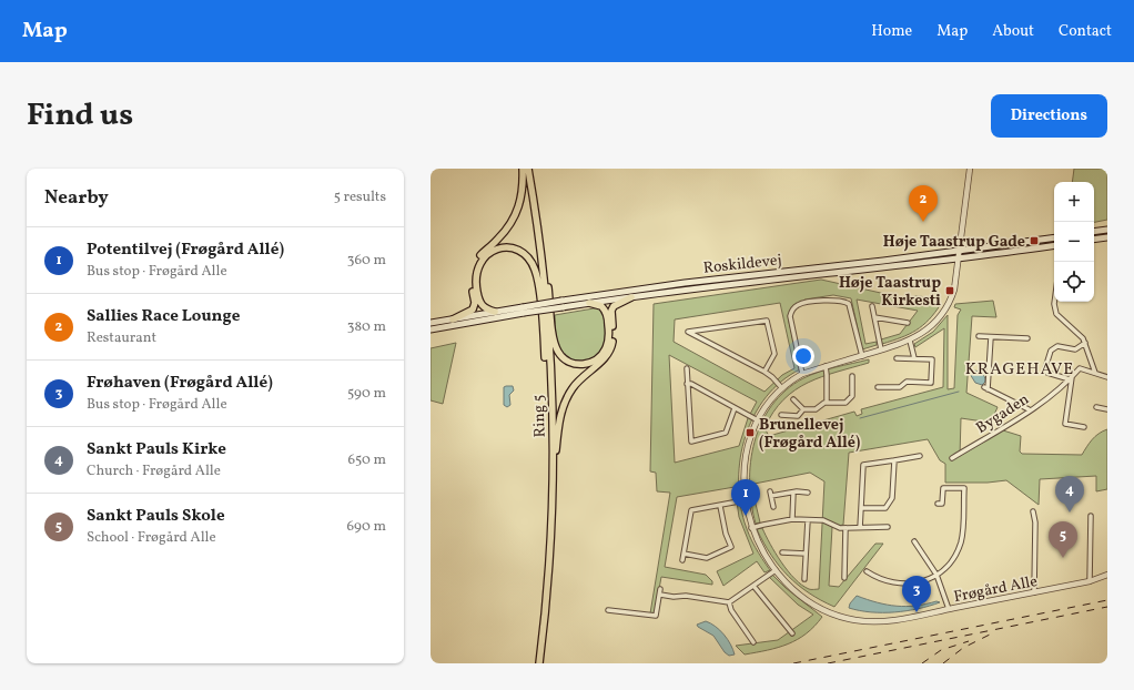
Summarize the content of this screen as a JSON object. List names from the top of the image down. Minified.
{"streets":{"highway":["Ring 5"],"main road":["Roskildevej"],"street":["Bygaden","Frøgård Alle"]},"crossings":[["Roskildevej","Frøgård Alle"]],"districts":["KRAGEHAVE"],"places":{"transit":["Høje Taastrup Gade","Høje Taastrup Kirkesti","Brunellevej (Frøgård Allé)"]},"page":{"header":"Map","nav":["Home","Map","About","Contact"],"title":"Find us","buttons":"Directions","heading":["Nearby","5 results"],"map_buttons":["+","−"],"pins":["2","4","1","5","3"],"list":[{"mark":"1","name":"Potentilvej (Frøgård Allé)","note":"Bus stop · Frøgård Alle","value":"360 m"},{"mark":"2","name":"Sallies Race Lounge","note":"Restaurant","value":"380 m"},{"mark":"3","name":"Frøhaven (Frøgård Allé)","note":"Bus stop · Frøgård Alle","value":"590 m"},{"mark":"4","name":"Sankt Pauls Kirke","note":"Church · Frøgård Alle","value":"650 m"},{"mark":"5","name":"Sankt Pauls Skole","note":"School · Frøgård Alle","value":"690 m"}]}}
